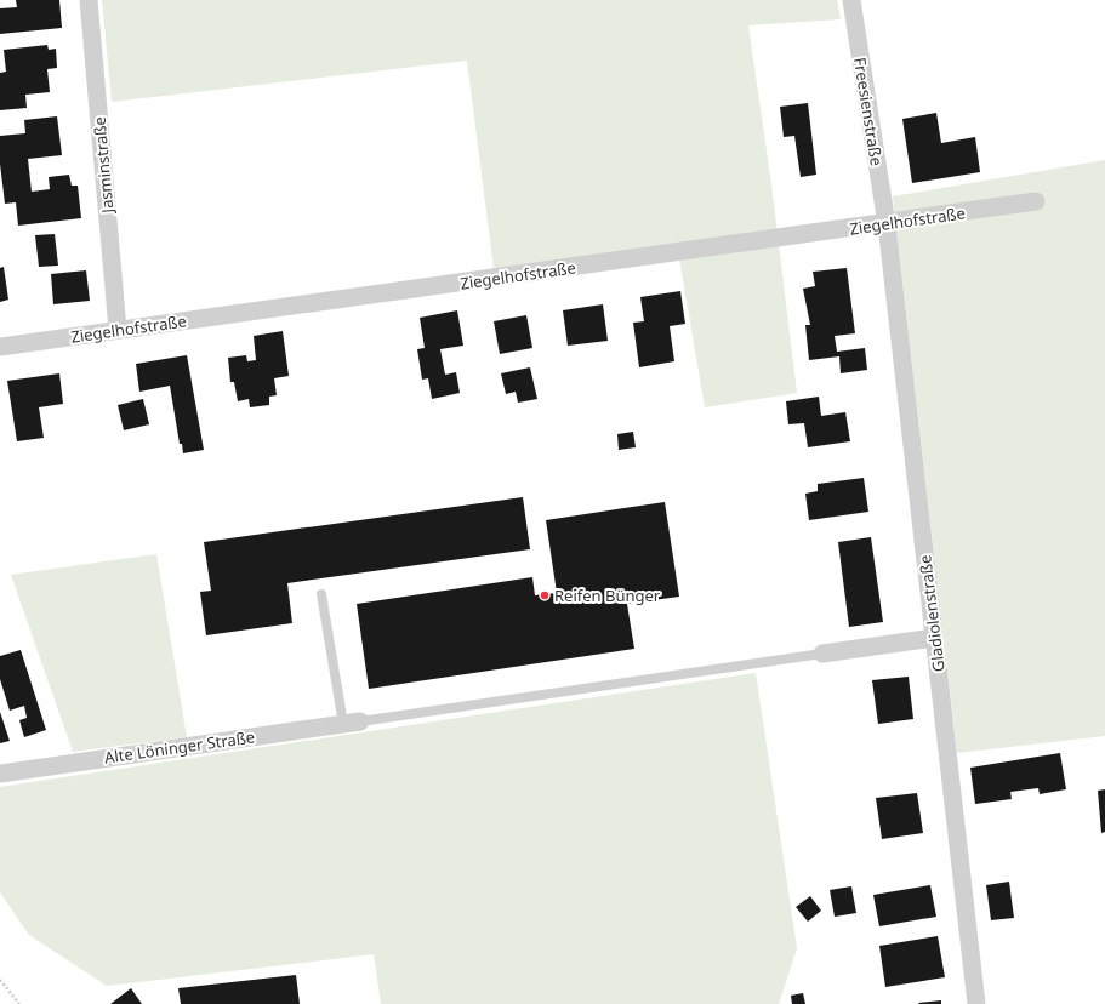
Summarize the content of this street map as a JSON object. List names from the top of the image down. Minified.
{"streets":{"street":["Freesienstraße","Jasminstraße","Ziegelhofstraße","Gladiolenstraße","Alte Löninger Straße"]},"crossings":[["Freesienstraße","Ziegelhofstraße"],["Freesienstraße","Gladiolenstraße"],["Jasminstraße","Ziegelhofstraße"],["Ziegelhofstraße","Gladiolenstraße"]],"places":["Reifen Bünger"]}
